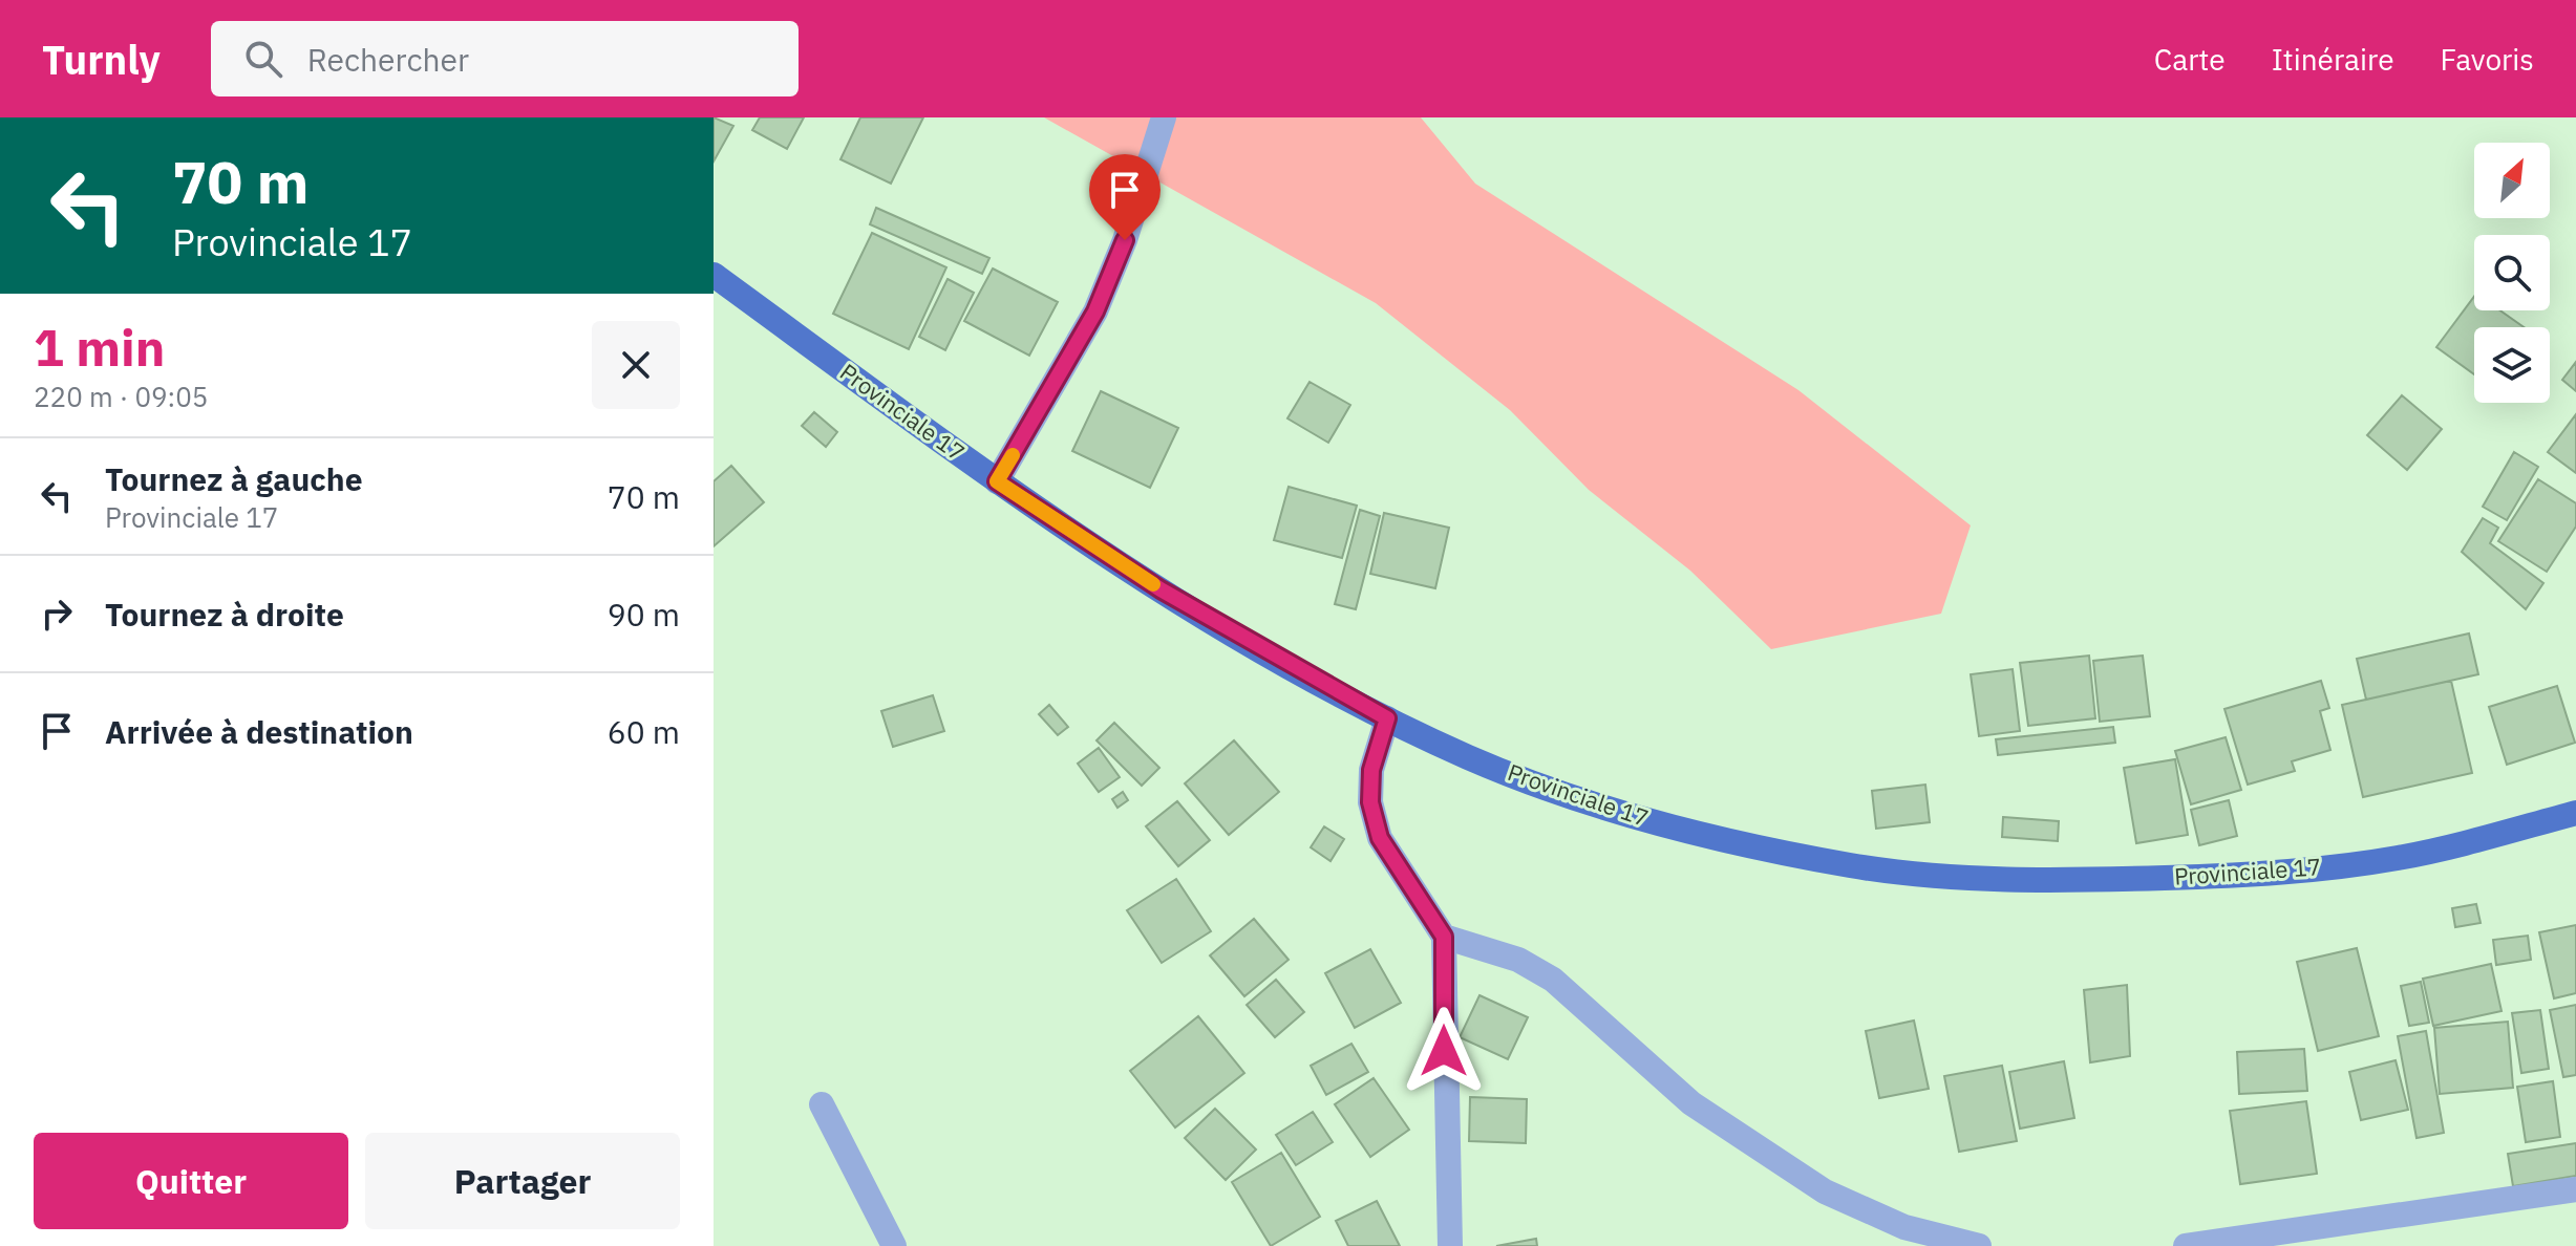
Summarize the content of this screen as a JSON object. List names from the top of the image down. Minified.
{"streets":{"main road":["Provinciale 17"]},"north":"top right","page":{"header":"Turnly","search":"Rechercher","nav":["Carte","Itinéraire","Favoris"],"turn":["70 m","Provinciale 17"],"heading":["1 min","220 m · 09:05"],"list":[{"name":"Tournez à gauche","note":"Provinciale 17","value":"70 m"},{"name":"Tournez à droite","value":"90 m"},{"name":"Arrivée à destination","value":"60 m"}],"buttons":["Quitter","Partager"]}}
